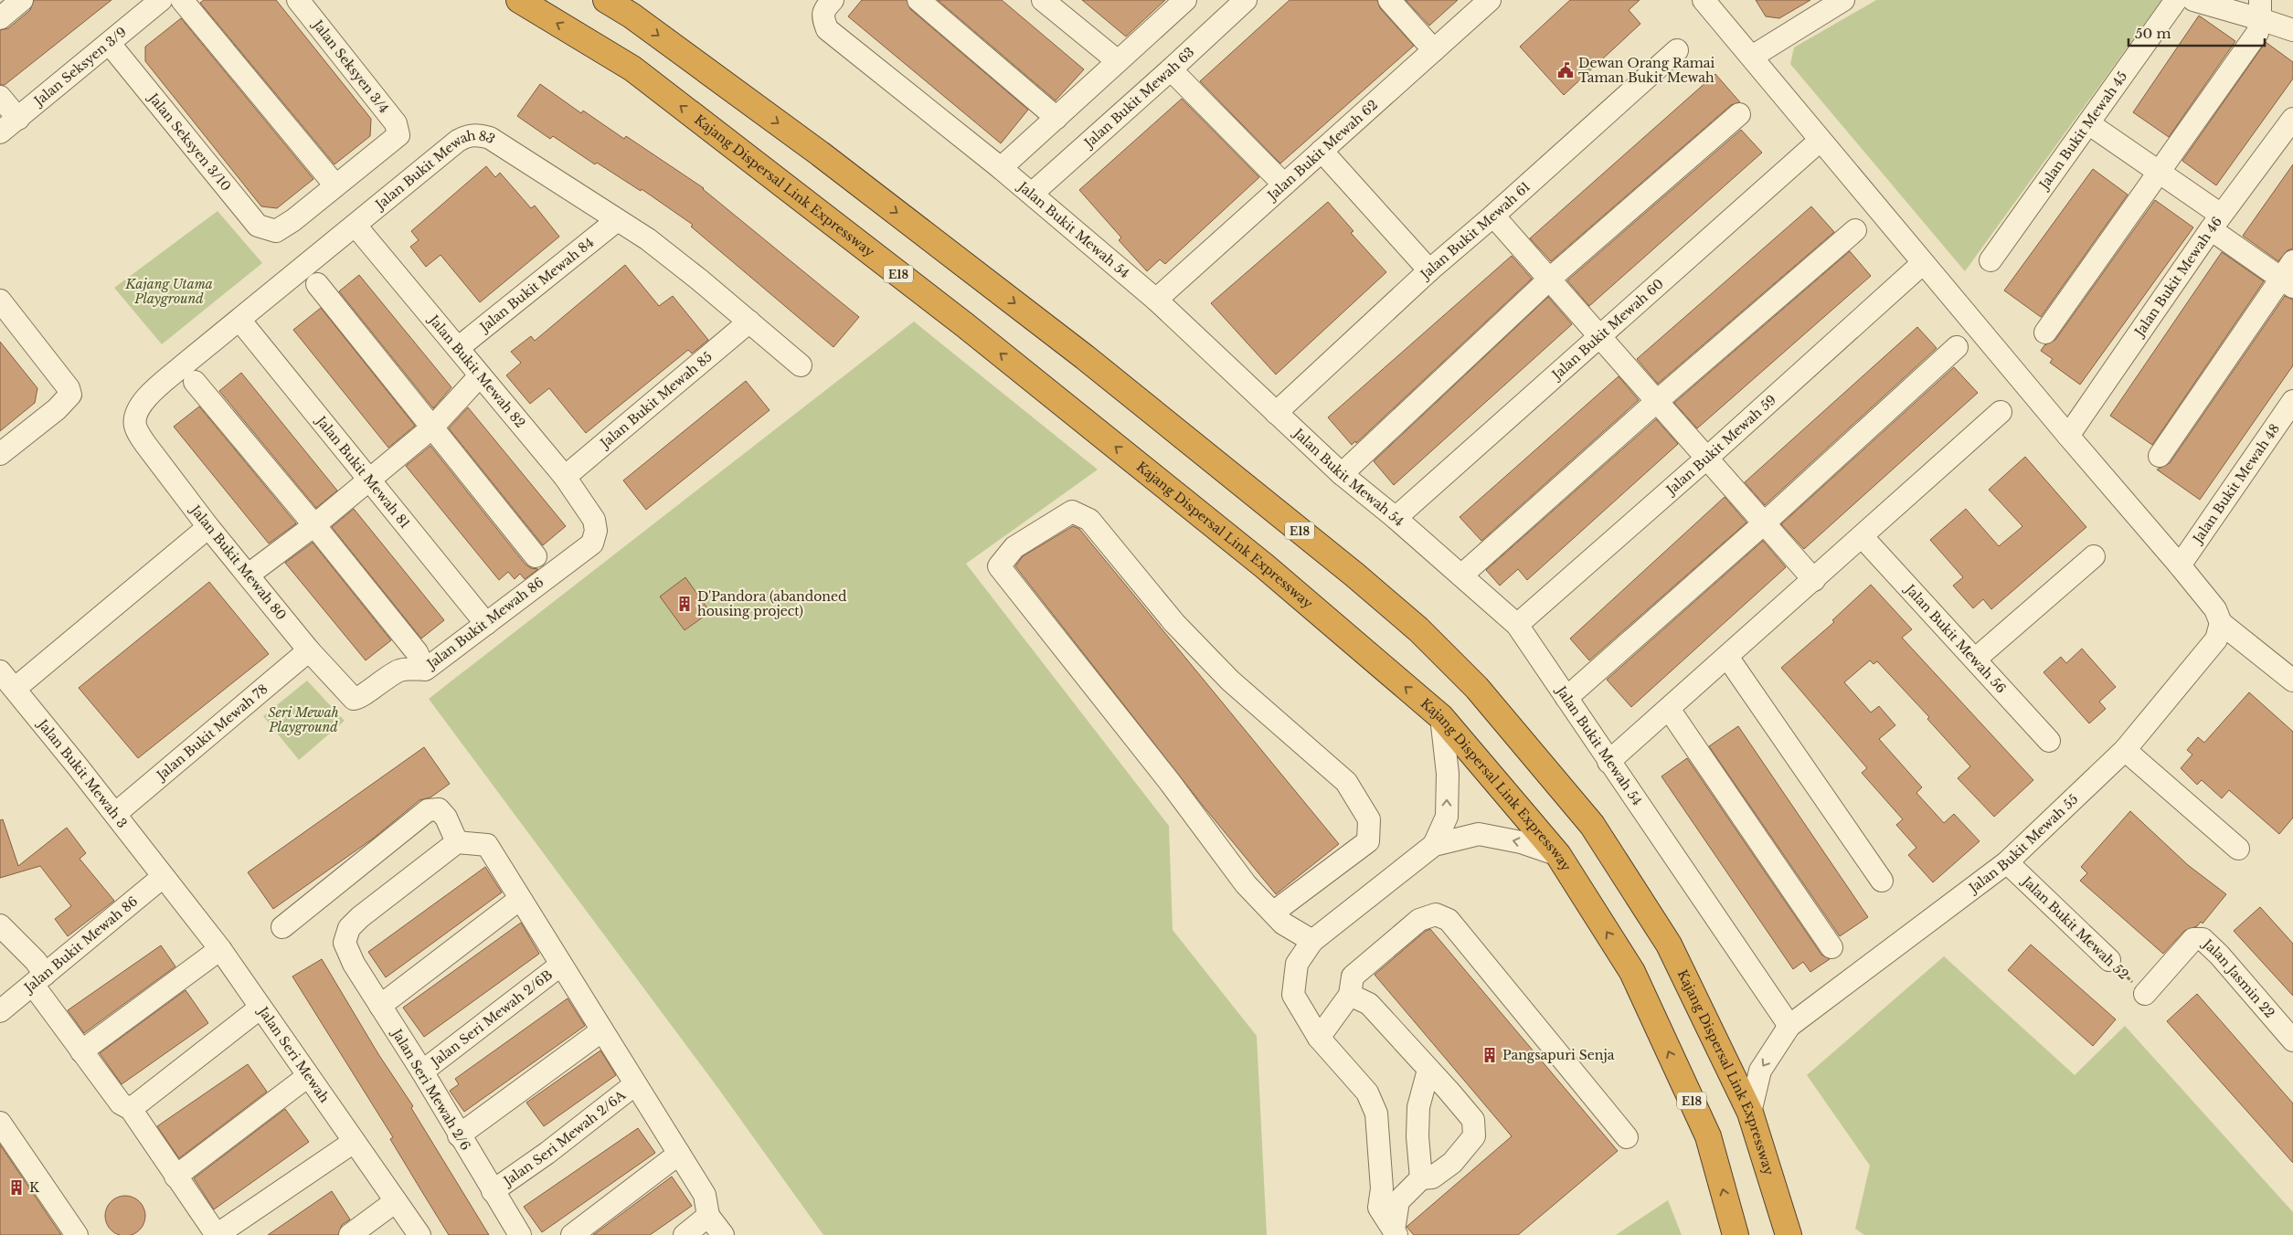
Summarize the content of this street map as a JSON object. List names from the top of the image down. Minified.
{"streets":{"highway":["Kajang Dispersal Link Expressway","E18"],"street":["Jalan Seksyen 3/9","Jalan Seksyen 3/4","Jalan Bukit Mewah 63","Jalan Bukit Mewah 45","Jalan Seksyen 3/10","Jalan Bukit Mewah 62","Jalan Bukit Mewah 83","Jalan Bukit Mewah 54","Jalan Bukit Mewah 61","Jalan Bukit Mewah 46","Jalan Bukit Mewah 84","Jalan Bukit Mewah 60","Jalan Bukit Mewah 82","Jalan Bukit Mewah 85","Jalan Bukit Mewah 59","Jalan Bukit Mewah 81","Jalan Bukit Mewah 48","Jalan Bukit Mewah 80","Jalan Bukit Mewah 86","Jalan Bukit Mewah 56","Jalan Bukit Mewah 78","Jalan Bukit Mewah 3","Jalan Bukit Mewah 55","Jalan Bukit Mewah 52","Jalan Jasmin 22","Jalan Seri Mewah 2/6B","Jalan Seri Mewah","Jalan Seri Mewah 2/6","Jalan Seri Mewah 2/6A"]},"crossings":[["Jalan Seksyen 3/9","Jalan Seksyen 3/10"],["Jalan Seksyen 3/4","Jalan Seksyen 3/10"],["Jalan Bukit Mewah 63","Jalan Bukit Mewah 54"],["Jalan Bukit Mewah 62","Jalan Bukit Mewah 54"],["Jalan Bukit Mewah 83","Jalan Bukit Mewah 84"],["Jalan Bukit Mewah 83","Jalan Bukit Mewah 82"],["Jalan Bukit Mewah 83","Jalan Bukit Mewah 85"],["Jalan Bukit Mewah 83","Jalan Bukit Mewah 81"],["Jalan Bukit Mewah 83","Jalan Bukit Mewah 80"],["Kajang Dispersal Link Expressway","Jalan Bukit Mewah 55"],["Jalan Bukit Mewah 54","Jalan Bukit Mewah 61"],["Jalan Bukit Mewah 54","Jalan Bukit Mewah 60"],["Jalan Bukit Mewah 54","Jalan Bukit Mewah 59"],["Jalan Bukit Mewah 54","Jalan Bukit Mewah 55"],["Jalan Bukit Mewah 84","Jalan Bukit Mewah 82"],["Jalan Bukit Mewah 82","Jalan Bukit Mewah 85"],["Jalan Bukit Mewah 82","Jalan Bukit Mewah 86"],["Jalan Bukit Mewah 81","Jalan Bukit Mewah 86"],["Jalan Bukit Mewah 80","Jalan Bukit Mewah 86"],["Jalan Bukit Mewah 80","Jalan Bukit Mewah 78"],["Jalan Bukit Mewah 86","Jalan Bukit Mewah 3"],["Jalan Bukit Mewah 86","Jalan Seri Mewah"],["Jalan Bukit Mewah 78","Jalan Bukit Mewah 3"],["Jalan Bukit Mewah 3","Jalan Seri Mewah"],["Jalan Bukit Mewah 55","Jalan Bukit Mewah 52"],["Jalan Bukit Mewah 52","Jalan Jasmin 22"],["Jalan Seri Mewah 2/6B","Jalan Seri Mewah 2/6"],["Jalan Seri Mewah 2/6","Jalan Seri Mewah 2/6A"]],"parks":["Kajang Utama Playground","Seri Mewah Playground"],"places":{"public building":["Dewan Orang Ramai Taman Bukit Mewah"],"building":["D'Pandora (abandoned housing project)","Pangsapuri Senja","K"]},"scale_bar":"50 m"}
